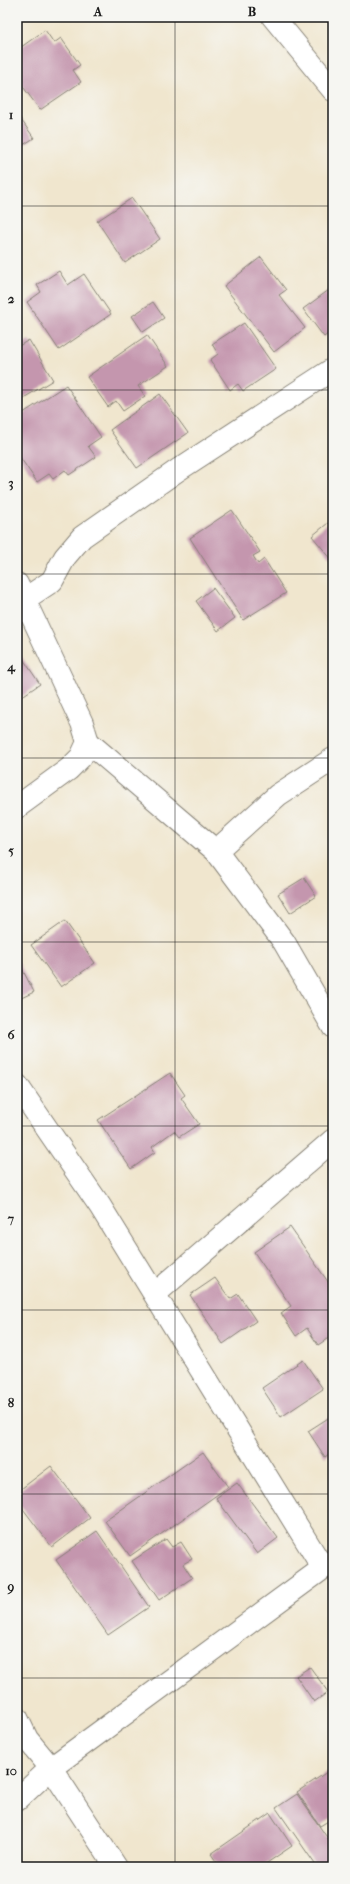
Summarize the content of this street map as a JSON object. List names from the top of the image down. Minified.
{"grid":{"columns":["A","B"],"rows":["1","2","3","4","5","6","7","8","9","10"]}}
